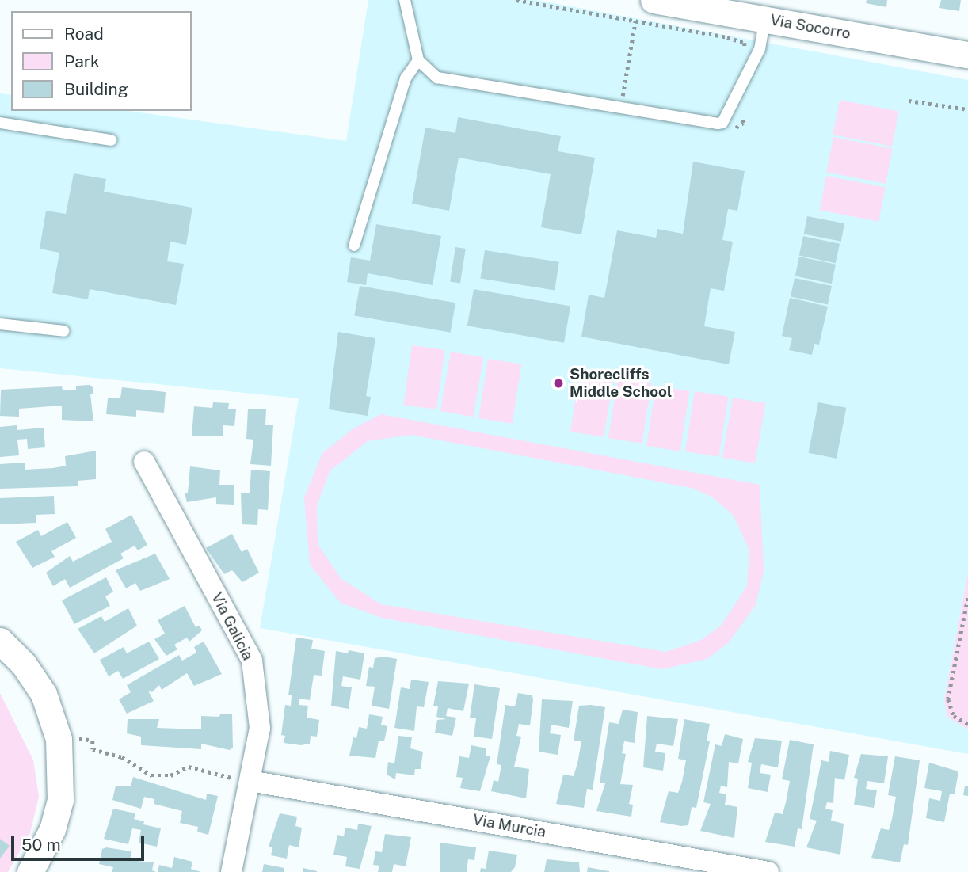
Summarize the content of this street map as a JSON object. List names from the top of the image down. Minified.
{"streets":{"street":["Via Socorro","Via Galicia","Via Murcia"]},"crossings":[["Via Galicia","Via Murcia"]],"places":["Shorecliffs Middle School"],"legend":["Road","Park","Building"],"scale_bar":"50 m"}
